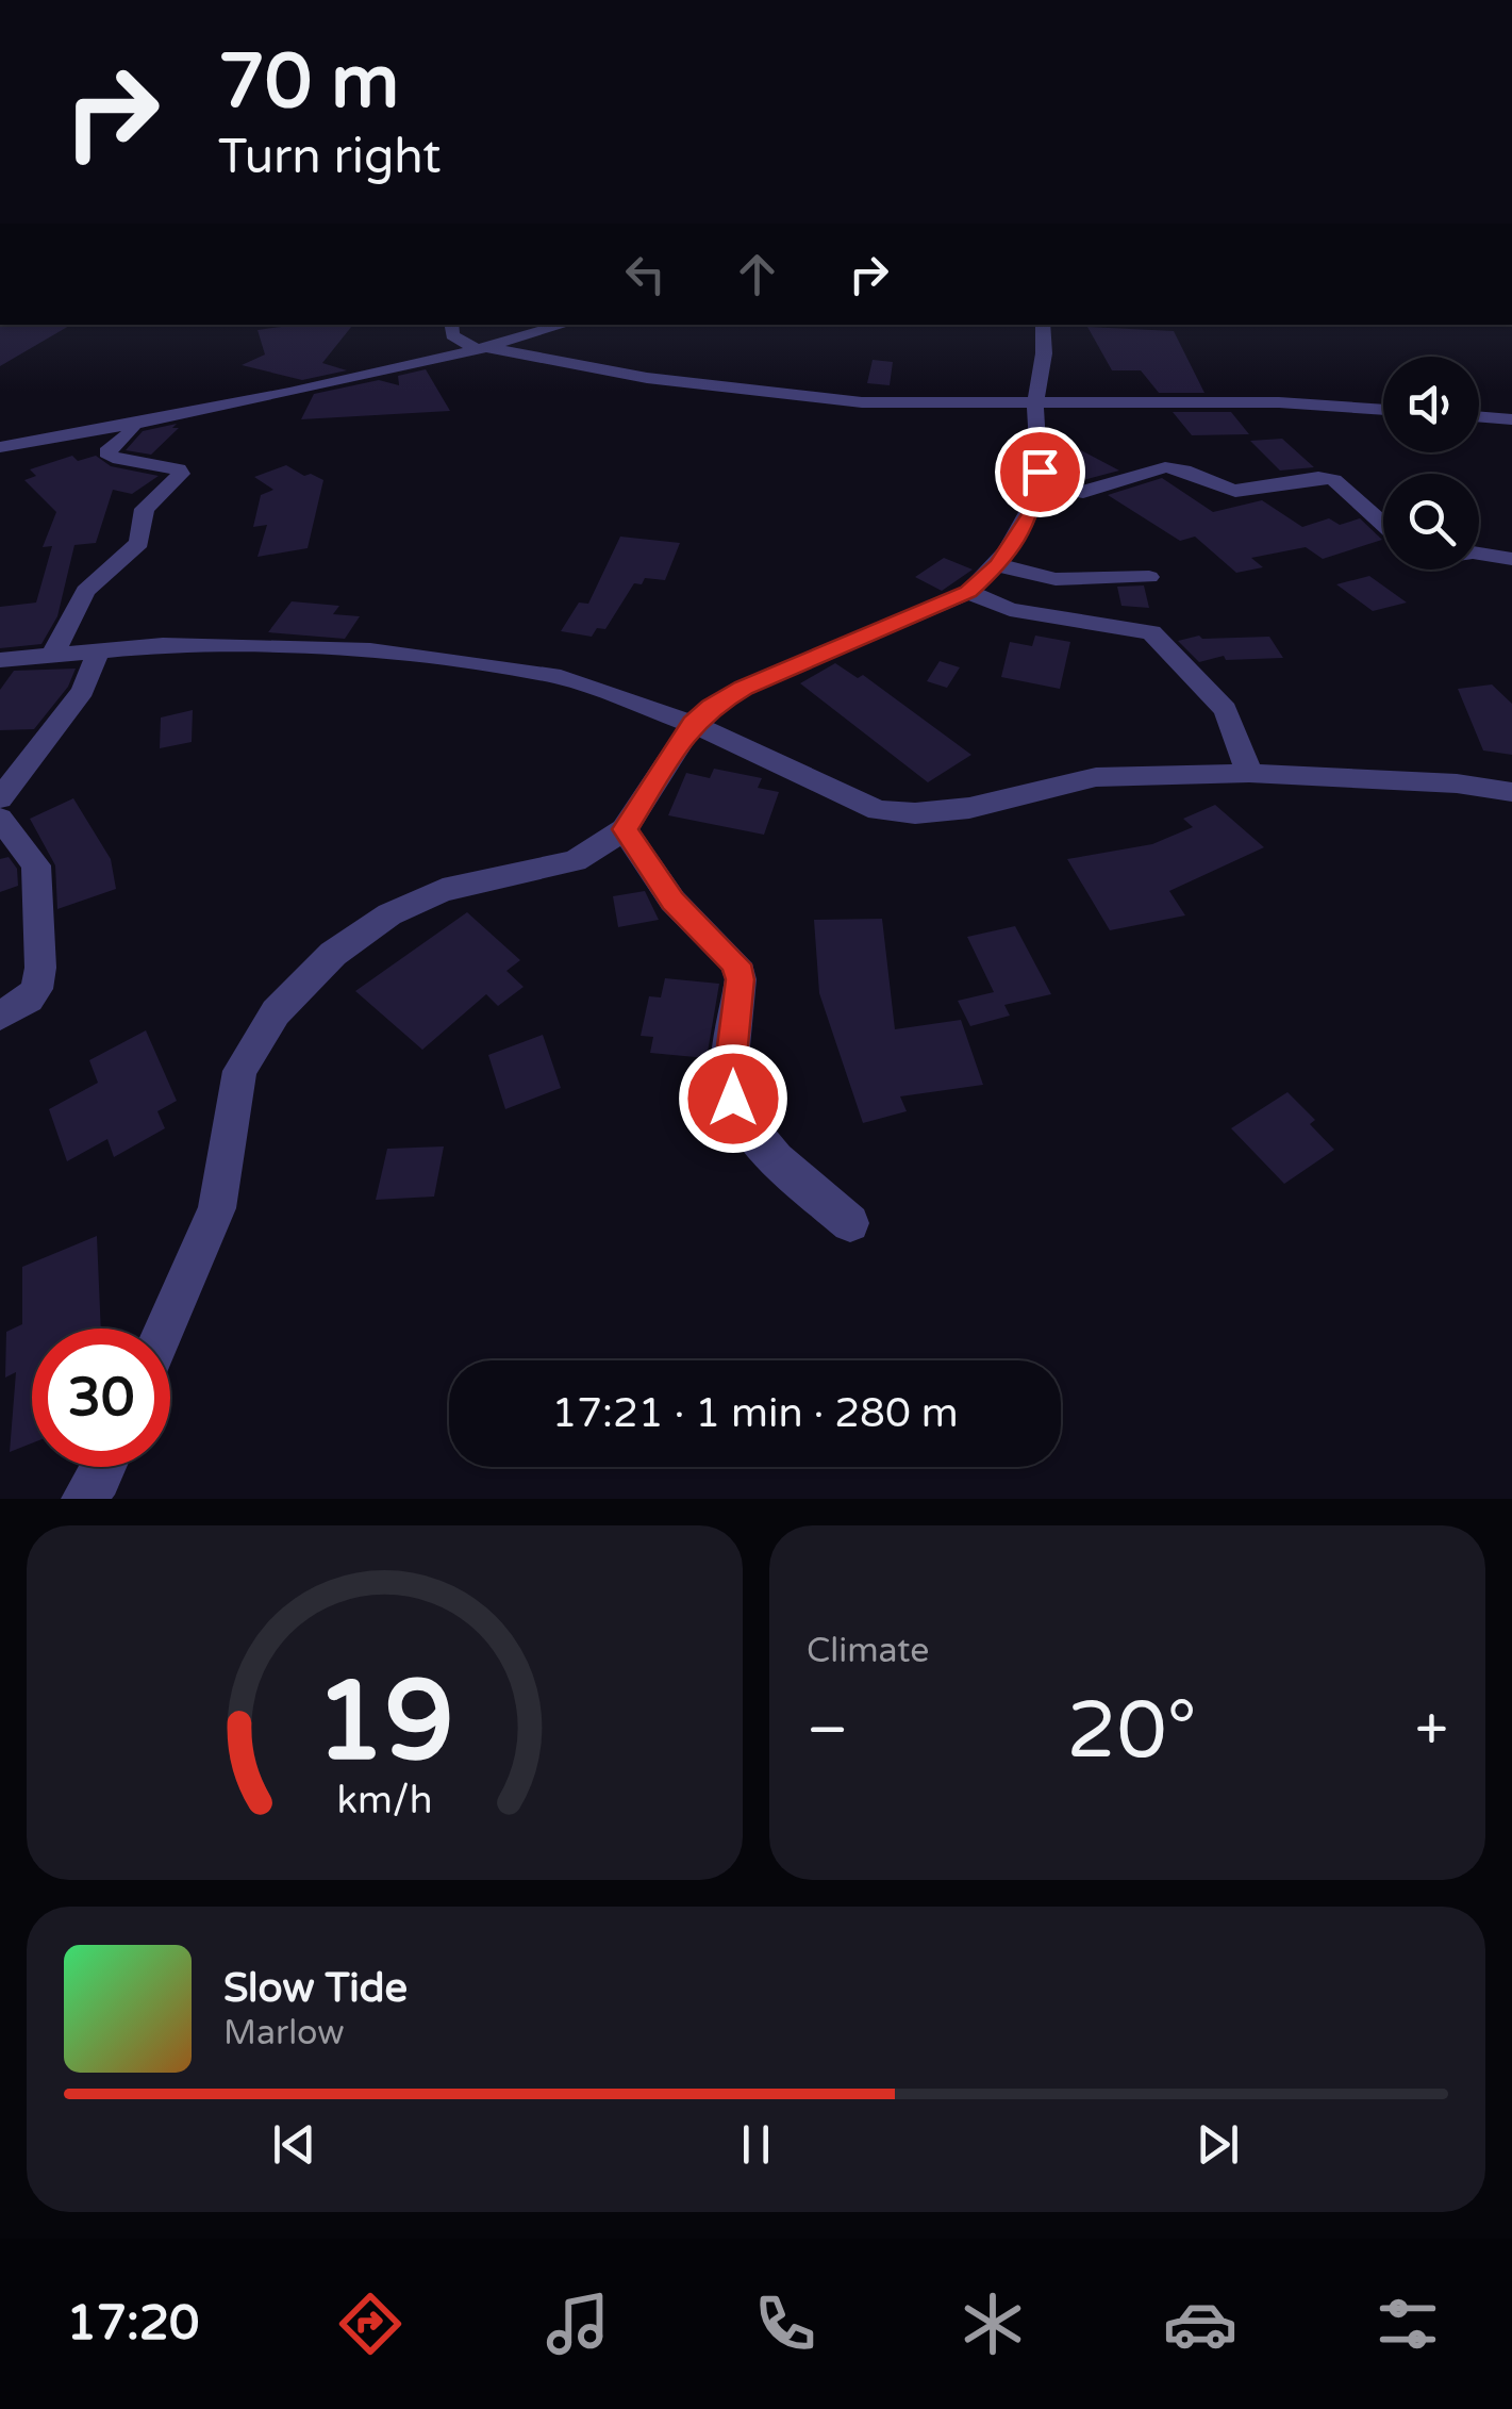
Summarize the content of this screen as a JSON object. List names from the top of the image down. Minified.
{"page":{"turn":["70 m","Turn right"],"limit":"30","trip":"17:21 · 1 min · 280 m","tile":"Climate","heat":["−","20°","+"],"song":["Slow Tide","Marlow"],"tabs":"17:20","gauge":["19","km/h"]}}
